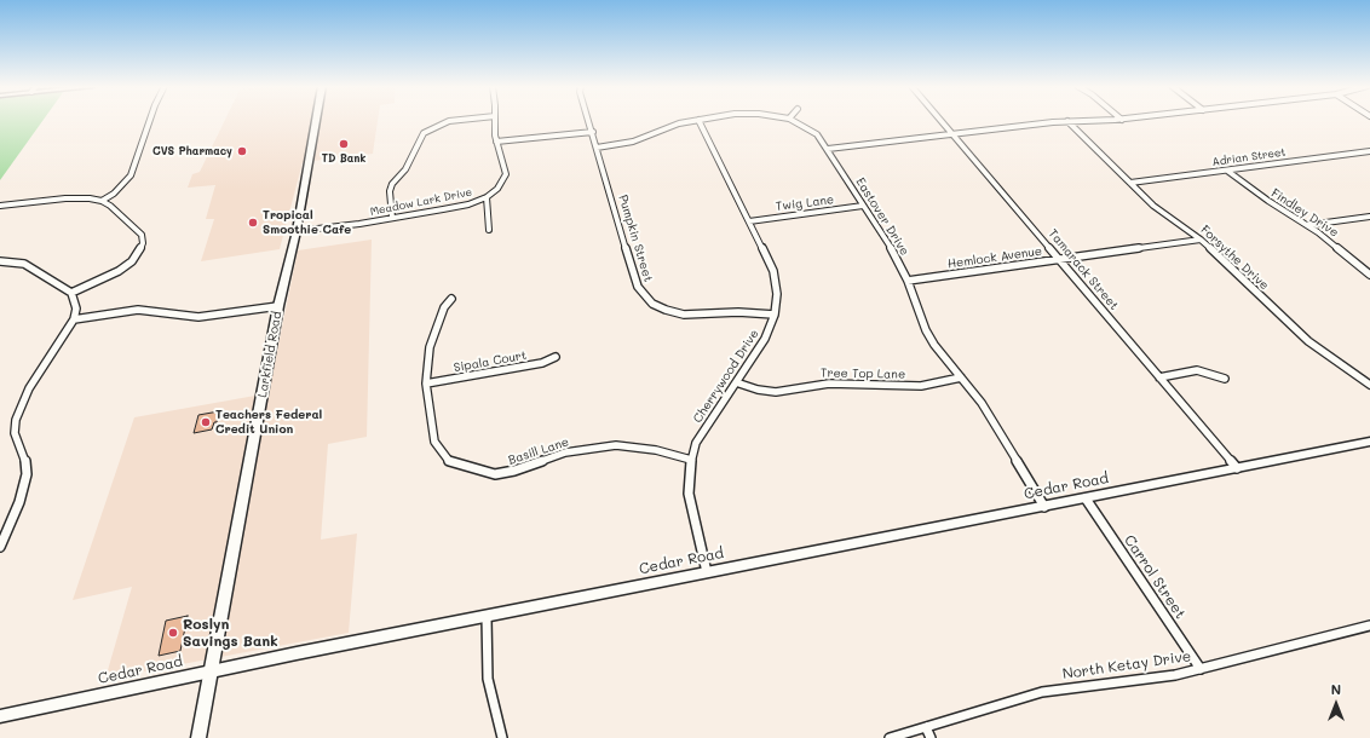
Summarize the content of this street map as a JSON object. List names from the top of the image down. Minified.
{"streets":{"main road":["Larkfield Road"],"street":["Adrian Street","Meadow Lark Drive","Twig Lane","Findley Drive","Eastover Drive","Pumpkin Street","Hemlock Avenue","Forsythe Drive","Tamarack Street","Sipala Court","Tree Top Lane","Cherrywood Drive","Basill Lane","Cedar Road","Carrol Street","North Ketay Drive"]},"crossings":[["Adrian Street","Findley Drive"],["Adrian Street","Forsythe Drive"],["Meadow Lark Drive","Larkfield Road"],["Twig Lane","Eastover Drive"],["Twig Lane","Cherrywood Drive"],["Eastover Drive","Pumpkin Street"],["Eastover Drive","Hemlock Avenue"],["Eastover Drive","Tree Top Lane"],["Eastover Drive","Cedar Road"],["Pumpkin Street","Cherrywood Drive"],["Hemlock Avenue","Forsythe Drive"],["Hemlock Avenue","Tamarack Street"],["Tamarack Street","Cedar Road"],["Larkfield Road","Cedar Road"],["Sipala Court","Basill Lane"],["Tree Top Lane","Cherrywood Drive"],["Cherrywood Drive","Basill Lane"],["Cherrywood Drive","Cedar Road"],["Cedar Road","Carrol Street"],["Carrol Street","North Ketay Drive"]],"places":["TD Bank","CVS Pharmacy","Tropical Smoothie Cafe","Teachers Federal Credit Union","Roslyn Savings Bank"],"north":"top"}
